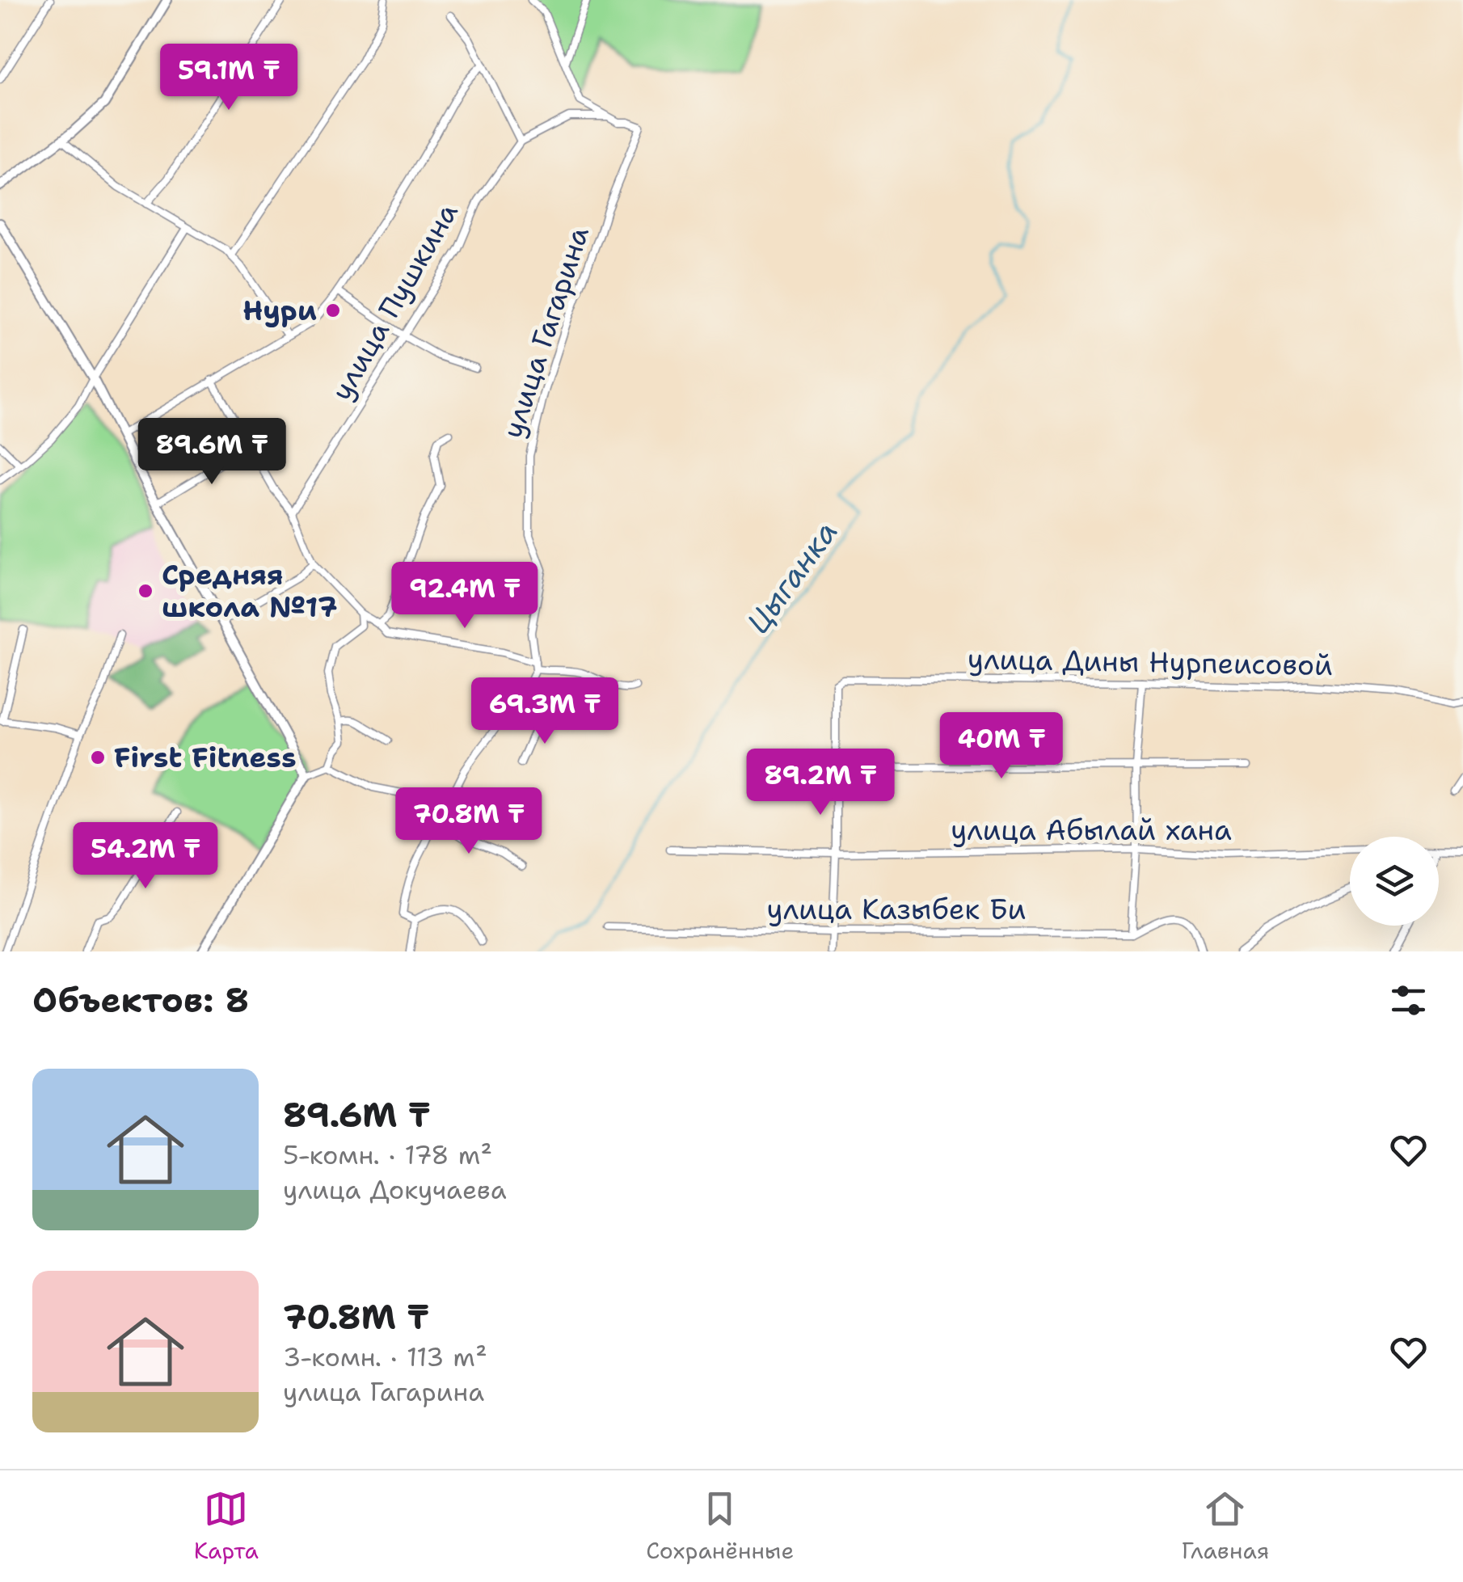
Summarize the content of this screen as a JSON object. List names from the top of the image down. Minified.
{"streets":{"street":["улица Пушкина","улица Гагарина","улица Дины Нурпеисовой","улица Абылай хана","улица Казыбек Би"]},"crossings":[["улица Пушкина","улица Гагарина"]],"water":["Цыганка"],"places":["Нури","Средняя школа №17","First Fitness"],"page":{"price":["59.1M ₸","89.6M ₸","92.4M ₸","69.3M ₸","40M ₸","89.2M ₸","70.8M ₸","54.2M ₸"],"heading":"Объектов: 8","list":[{"name":"89.6M ₸","note":"5-комн. · 178 m² · улица Докучаева"},{"name":"70.8M ₸","note":"3-комн. · 113 m² · улица Гагарина"}],"tabs":["Карта","Сохранённые","Главная"]}}
